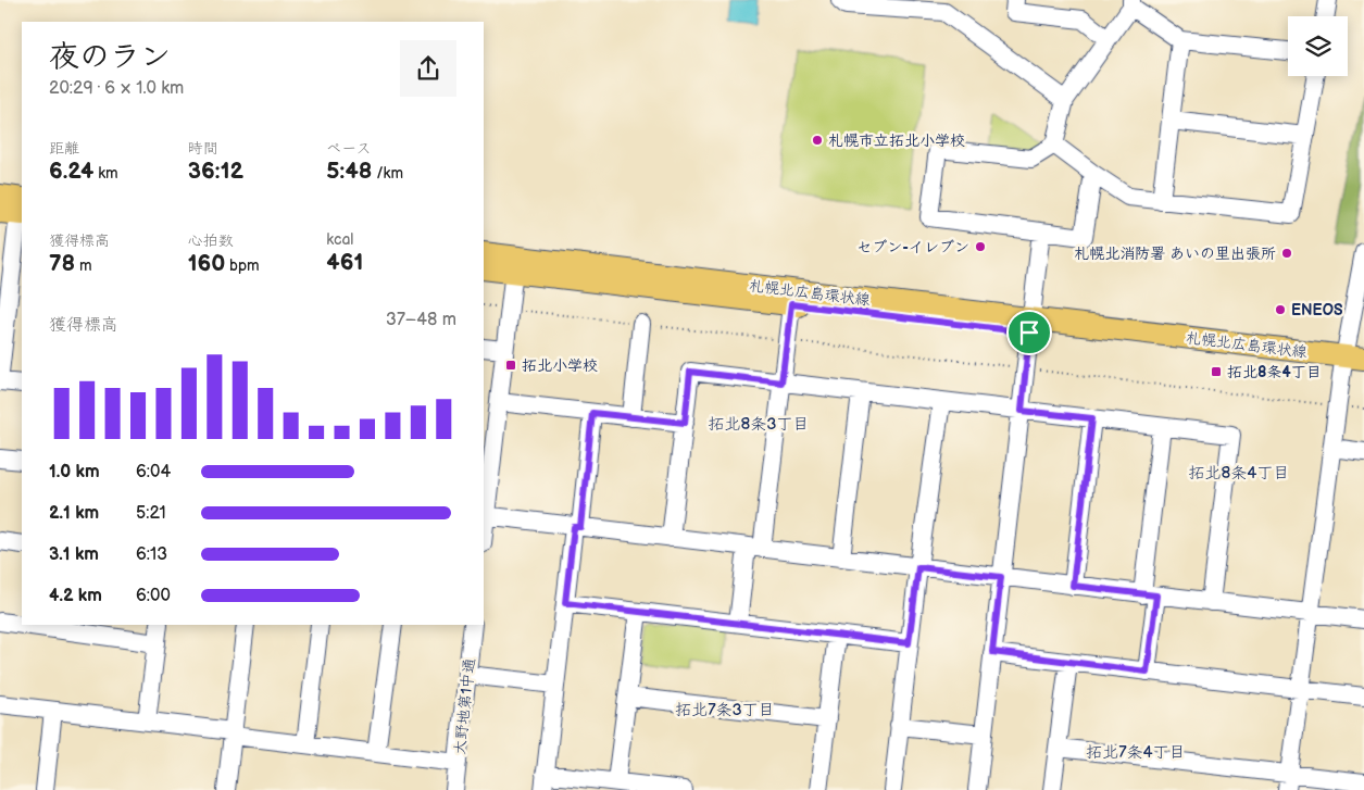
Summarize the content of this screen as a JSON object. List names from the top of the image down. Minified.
{"streets":{"main road":["札幌北広島環状線"],"street":["大野地第1中通"]},"districts":["拓北8条3丁目","拓北8条4丁目","拓北7条3丁目","拓北7条4丁目"],"places":{"other":["札幌市立拓北小学校","セブン-イレブン","札幌北消防署 あいの里出張所","ENEOS"],"transit":["拓北小学校","拓北8条4丁目"]},"page":{"heading":["夜のラン","20:29 · 6 × 1.0 km"],"stats":[["距離","6.24 km"],["時間","36:12"],["ペース","5:48 /km"],["獲得標高","78 m"],["心拍数","160 bpm"],["kcal","461"]],"chart":["獲得標高","37–48 m"],"list":[{"name":"1.0 km","note":"6:04"},{"name":"2.1 km","note":"5:21"},{"name":"3.1 km","note":"6:13"},{"name":"4.2 km","note":"6:00"}]}}
